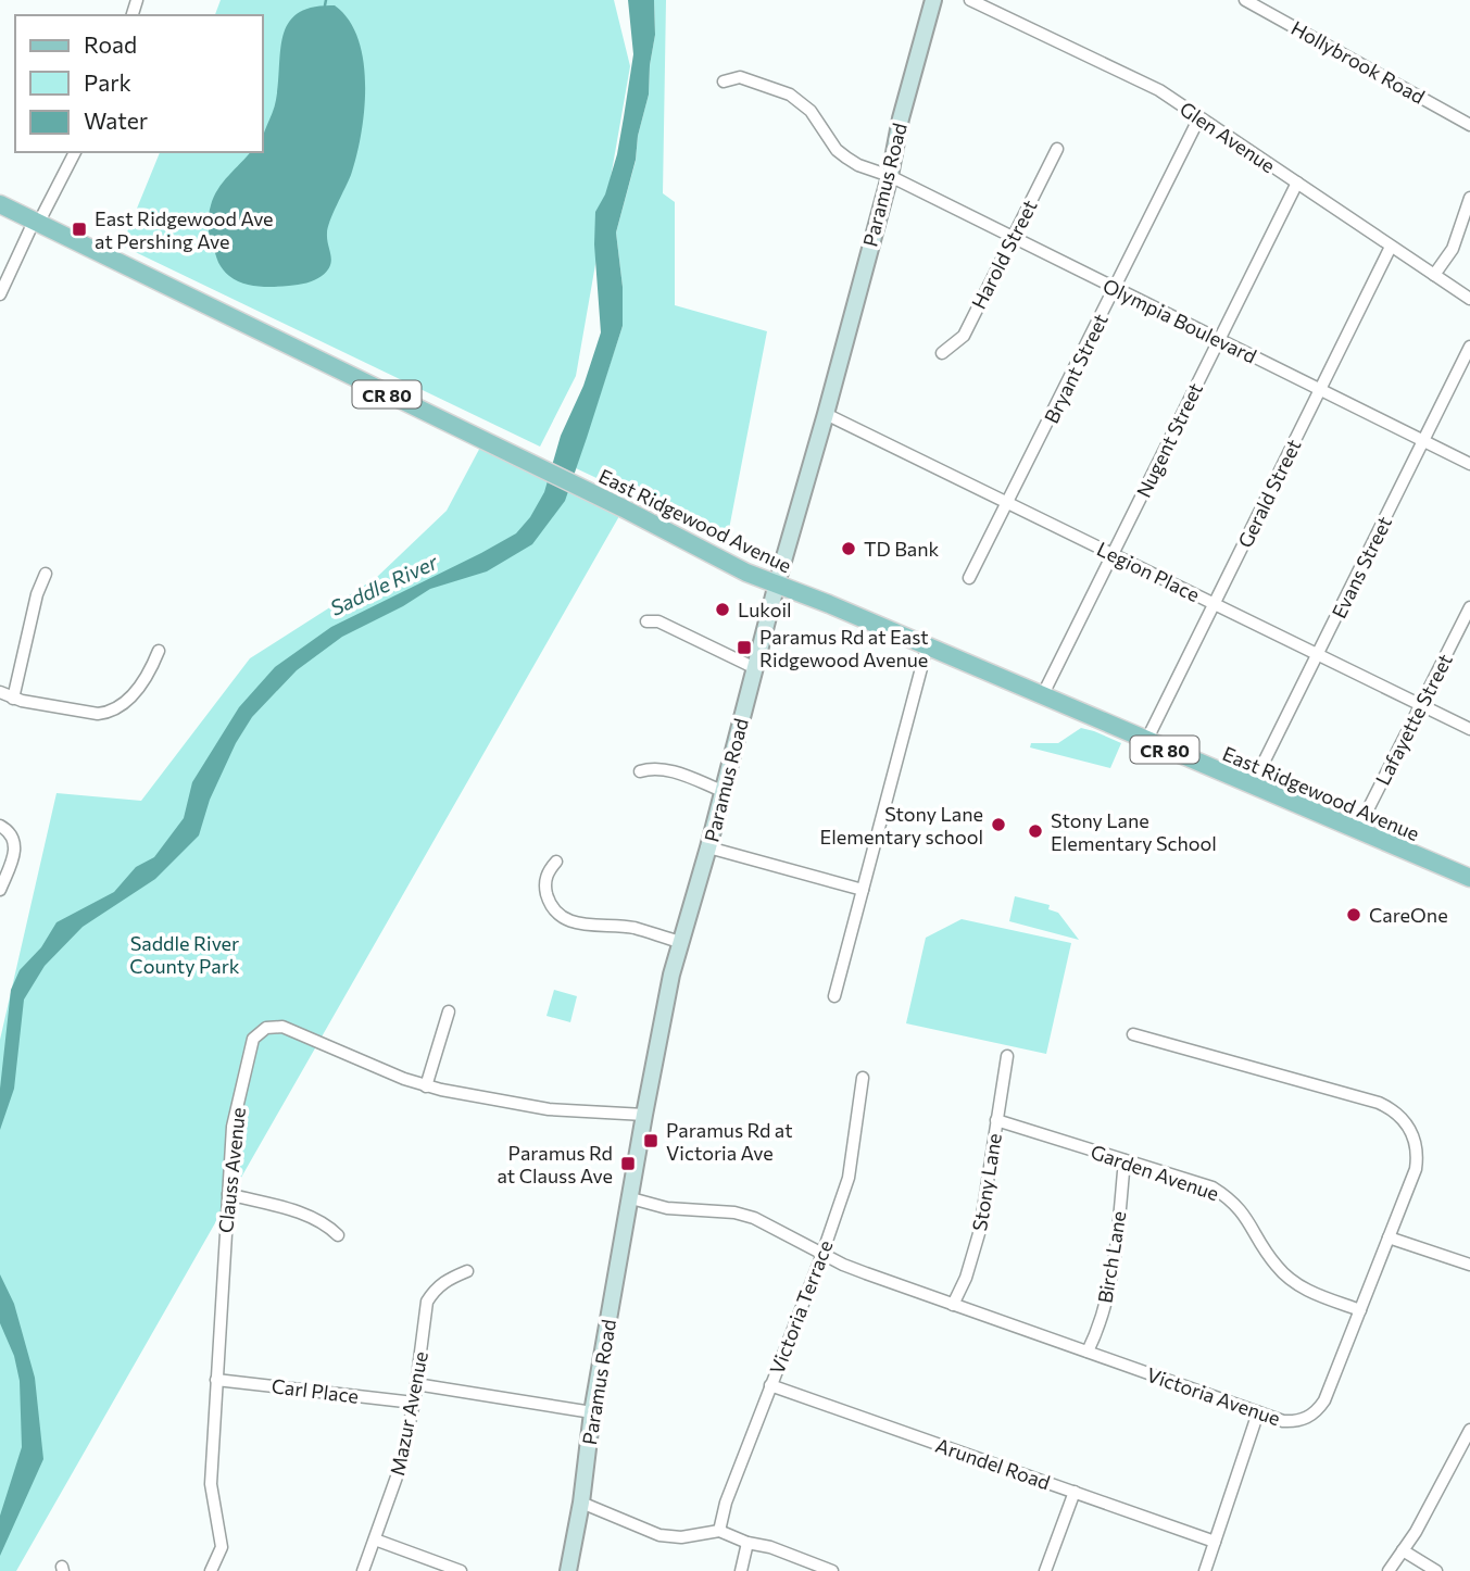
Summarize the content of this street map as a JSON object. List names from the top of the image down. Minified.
{"streets":{"main road":["Paramus Road","CR 80","East Ridgewood Avenue"],"street":["Hollybrook Road","Glen Avenue","Harold Street","Olympia Boulevard","Bryant Street","Nugent Street","Gerald Street","Evans Street","Legion Place","Lafayette Street","Clauss Avenue","Garden Avenue","Stony Lane","Birch Lane","Victoria Terrace","Carl Place","Victoria Avenue","Mazur Avenue","Arundel Road"]},"crossings":[["Glen Avenue","Bryant Street"],["Glen Avenue","Nugent Street"],["Glen Avenue","Gerald Street"],["Paramus Road","Olympia Boulevard"],["Paramus Road","East Ridgewood Avenue"],["Paramus Road","Legion Place"],["Paramus Road","Clauss Avenue"],["Paramus Road","Victoria Avenue"],["Harold Street","Olympia Boulevard"],["Olympia Boulevard","Bryant Street"],["Olympia Boulevard","Nugent Street"],["Olympia Boulevard","Gerald Street"],["Olympia Boulevard","Evans Street"],["Bryant Street","Legion Place"],["Nugent Street","East Ridgewood Avenue"],["Nugent Street","Legion Place"],["Gerald Street","East Ridgewood Avenue"],["Gerald Street","Legion Place"],["East Ridgewood Avenue","Evans Street"],["East Ridgewood Avenue","Lafayette Street"],["Evans Street","Legion Place"],["Legion Place","Lafayette Street"],["Clauss Avenue","Carl Place"],["Garden Avenue","Stony Lane"],["Garden Avenue","Birch Lane"],["Garden Avenue","Victoria Avenue"],["Stony Lane","Victoria Avenue"],["Birch Lane","Victoria Avenue"],["Victoria Terrace","Victoria Avenue"],["Victoria Terrace","Arundel Road"],["Carl Place","Mazur Avenue"]],"water":["Saddle River"],"parks":["Saddle River County Park"],"places":{"transit":["East Ridgewood Ave at Pershing Ave","Paramus Rd at East Ridgewood Avenue","Paramus Rd at Victoria Ave","Paramus Rd at Clauss Ave"],"other":["TD Bank","Lukoil","Stony Lane Elementary school","Stony Lane Elementary School","CareOne"]},"legend":["Road","Park","Water"]}
